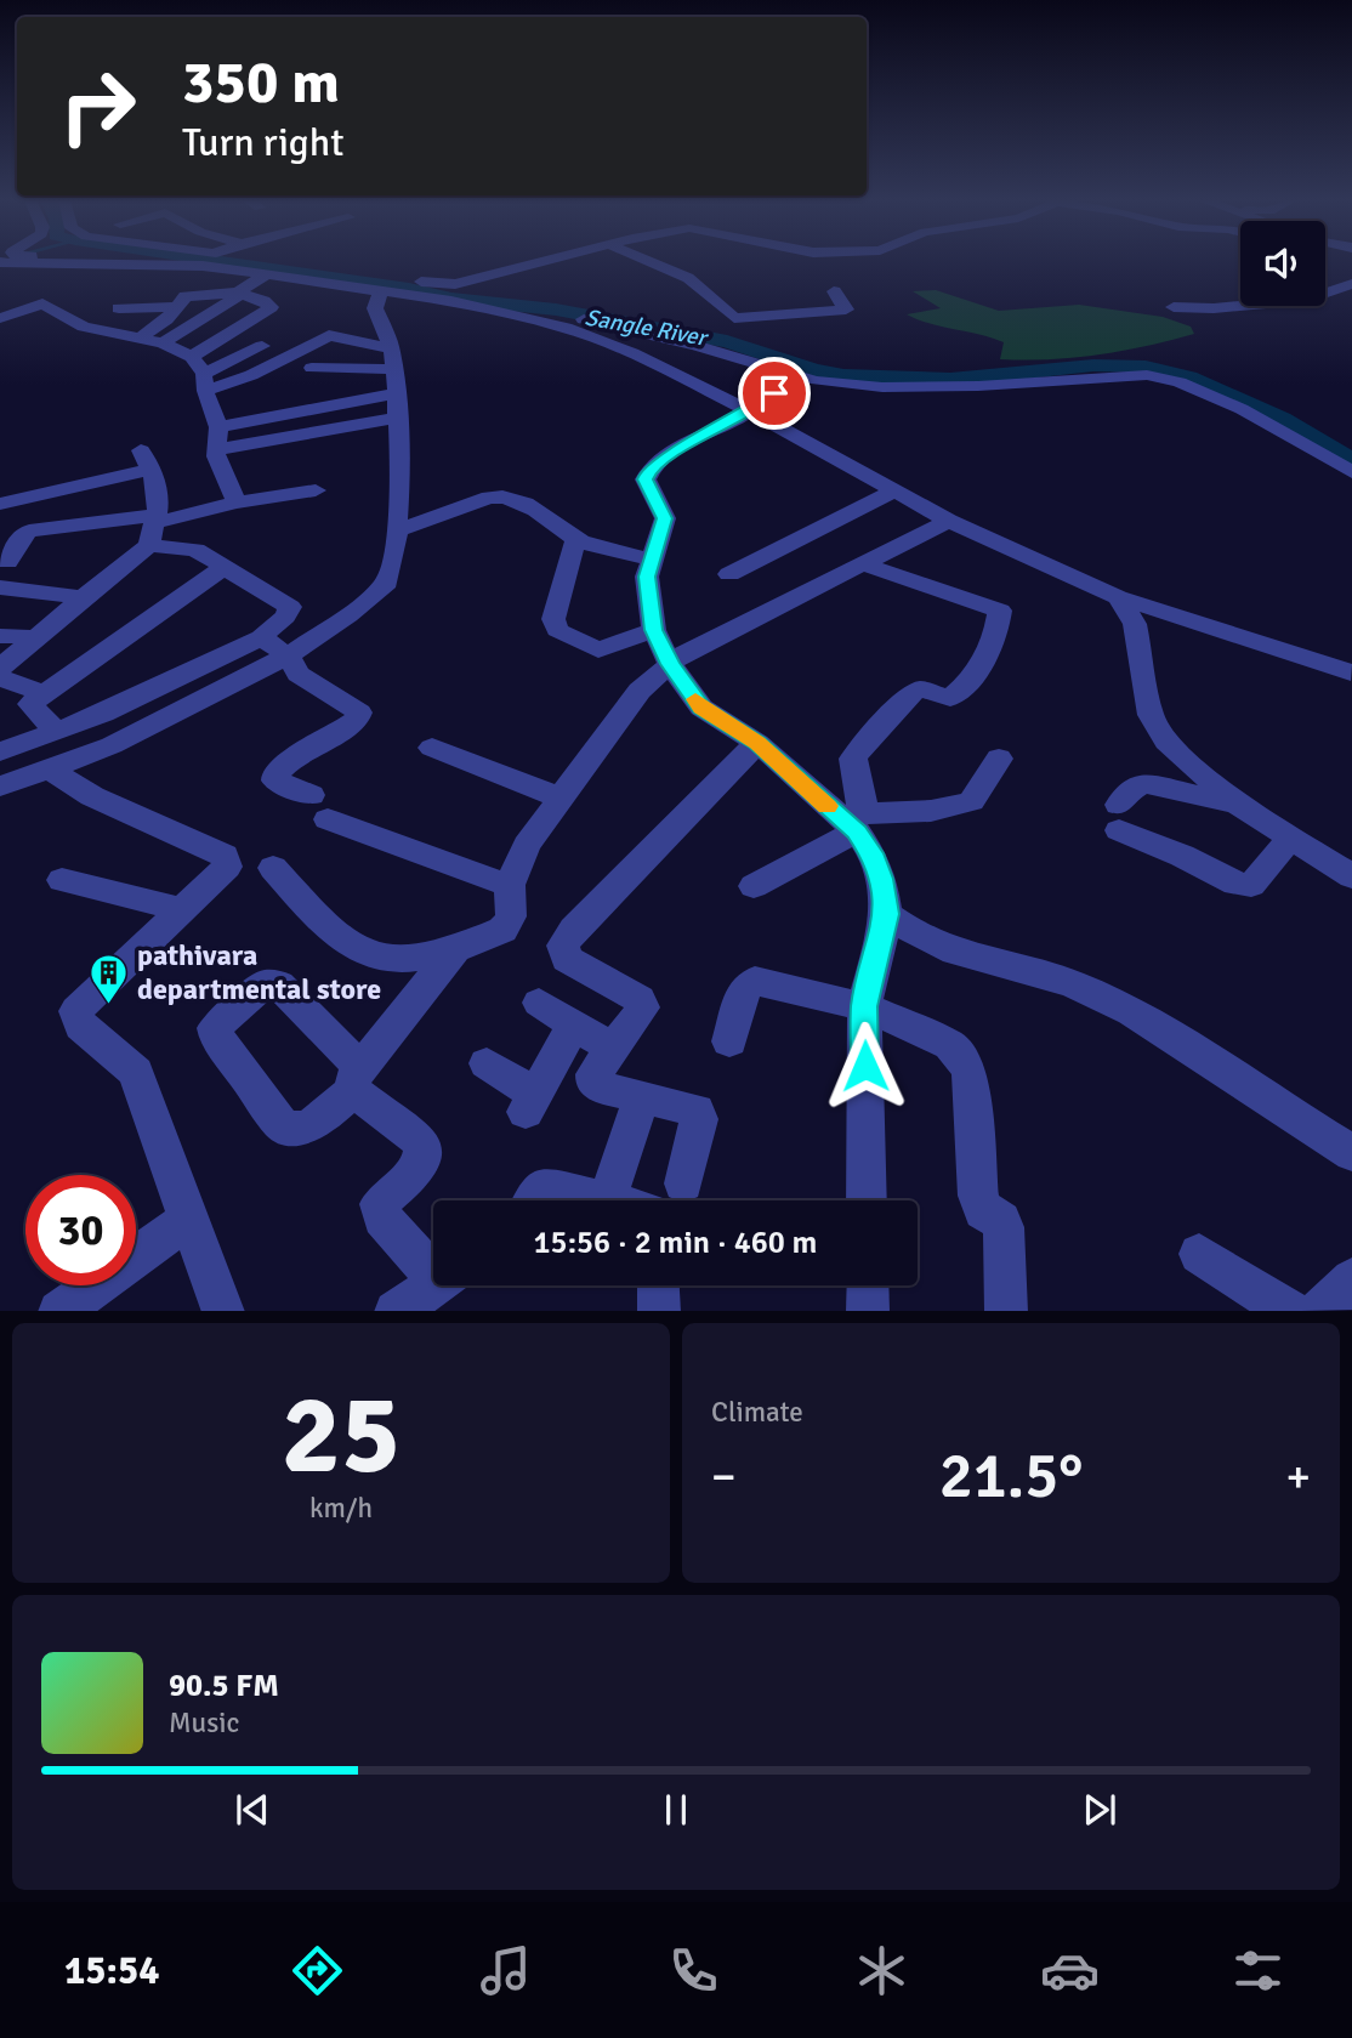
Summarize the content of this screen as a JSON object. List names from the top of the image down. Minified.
{"water":["Sangle River"],"places":{"building":["pathivara departmental store"]},"page":{"turn":["350 m","Turn right"],"limit":"30","trip":"15:56 · 2 min · 460 m","tile":[["25","km/h"],"Climate"],"heat":["−","21.5°","+"],"song":["90.5 FM","Music"],"tabs":"15:54"}}
